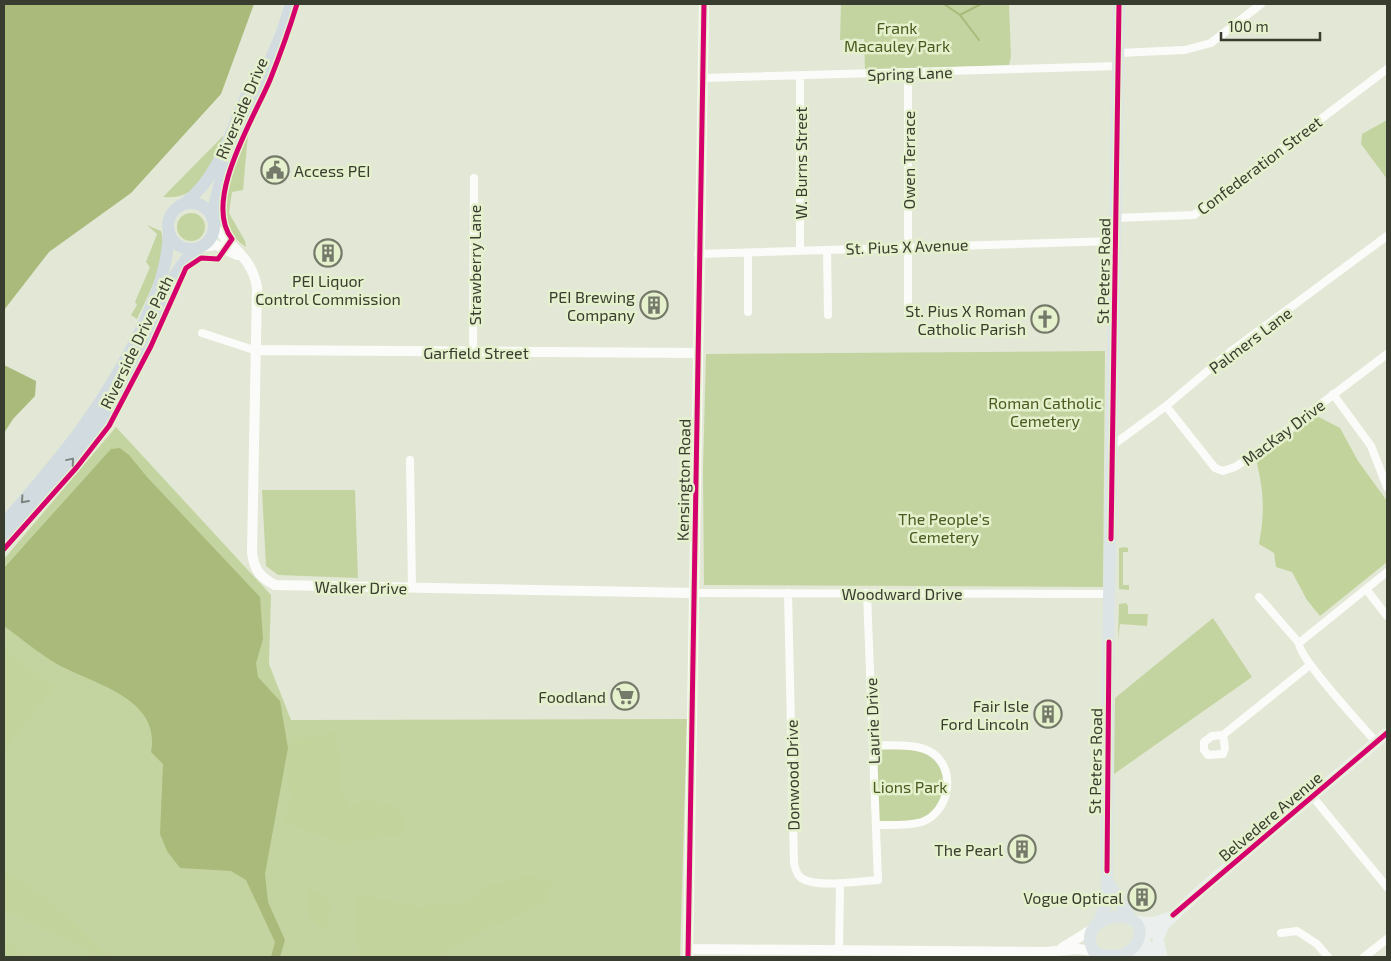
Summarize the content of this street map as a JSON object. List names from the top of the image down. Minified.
{"streets":{"highway":["Riverside Drive"],"main road":["St Peters Road","Belvedere Avenue"],"street":["Spring Lane","Owen Terrace","W. Burns Street","Confederation Street","St. Pius X Avenue","Strawberry Lane","Palmers Lane","Garfield Street","MacKay Drive","Kensington Road","Walker Drive","Woodward Drive","Laurie Drive","Donwood Drive"],"cycle path":["Riverside Drive Path"]},"crossings":[["Spring Lane","Owen Terrace"],["Spring Lane","W. Burns Street"],["Spring Lane","St Peters Road"],["Spring Lane","Kensington Road"],["Owen Terrace","St. Pius X Avenue"],["W. Burns Street","St. Pius X Avenue"],["Confederation Street","St Peters Road"],["St. Pius X Avenue","St Peters Road"],["St. Pius X Avenue","Kensington Road"],["Strawberry Lane","Garfield Street"],["St Peters Road","Palmers Lane"],["St Peters Road","Woodward Drive"],["St Peters Road","Belvedere Avenue"],["Palmers Lane","MacKay Drive"],["Garfield Street","Kensington Road"],["Garfield Street","Walker Drive"],["Kensington Road","Walker Drive"],["Kensington Road","Woodward Drive"],["Walker Drive","Woodward Drive"],["Woodward Drive","Laurie Drive"],["Woodward Drive","Donwood Drive"],["Laurie Drive","Donwood Drive"]],"parks":["Frank Macauley Park","Roman Catholic Cemetery","The People's Cemetery","Lions Park"],"places":{"public building":["Access PEI"],"building":["PEI Liquor Control Commission","PEI Brewing Company","Fair Isle Ford Lincoln","The Pearl","Vogue Optical"],"church":["St. Pius X Roman Catholic Parish"],"supermarket":["Foodland"]},"scale_bar":"100 m"}
